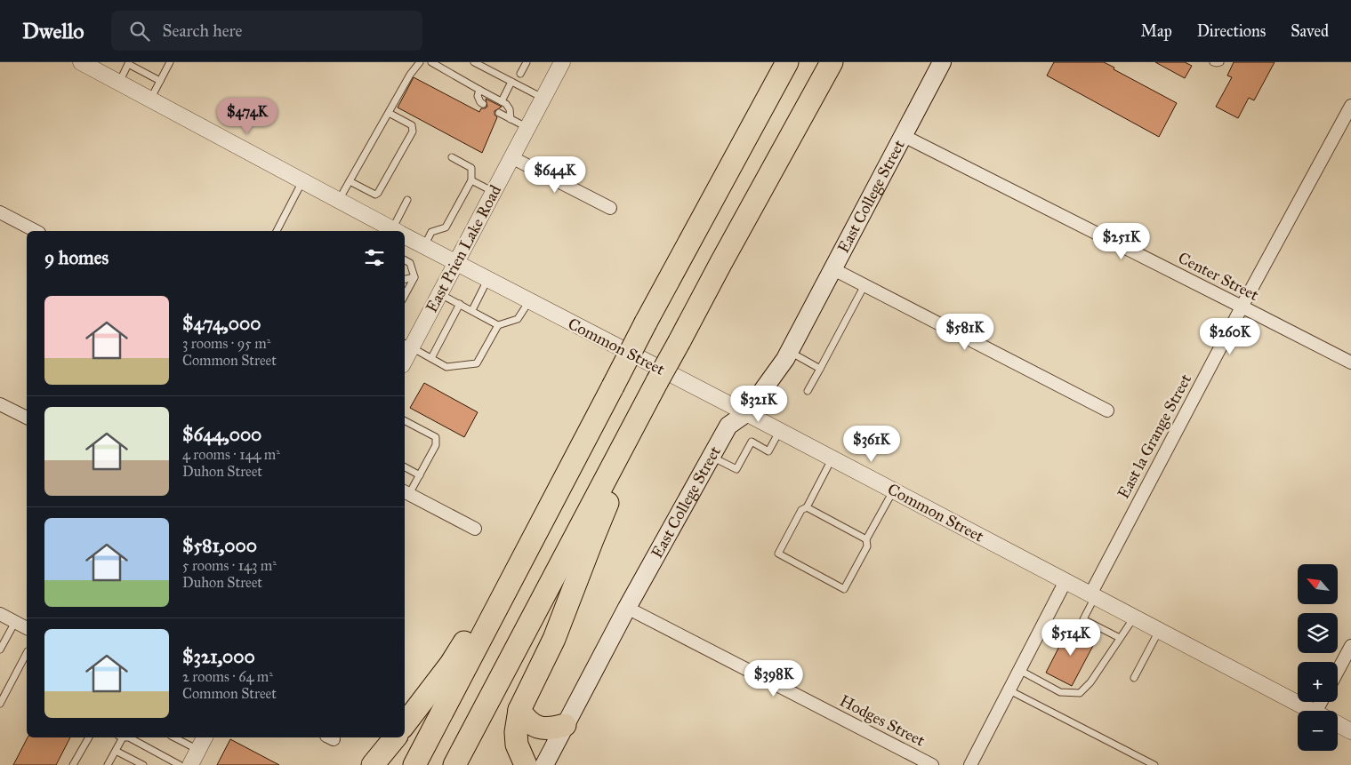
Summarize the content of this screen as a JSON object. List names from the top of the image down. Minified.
{"streets":{"main road":["East College Street"],"street":["East Prien Lake Road","Center Street","Common Street","East la Grange Street","Hodges Street"]},"crossings":[["East College Street","Center Street"],["East College Street","Common Street"],["East College Street","Hodges Street"],["East Prien Lake Road","Common Street"],["Center Street","East la Grange Street"],["Common Street","East la Grange Street"]],"north":"top left","page":{"header":"Dwello","search":"Search here","nav":["Map","Directions","Saved"],"price":["$474K","$644K","$251K","$581K","$260K","$321K","$361K","$514K","$398K"],"heading":"9 homes","list":[{"name":"$474,000","note":"3 rooms · 95 m² · Common Street"},{"name":"$644,000","note":"4 rooms · 144 m² · Duhon Street"},{"name":"$581,000","note":"5 rooms · 143 m² · Duhon Street"},{"name":"$321,000","note":"2 rooms · 64 m² · Common Street"}],"map_buttons":["+","−"]}}
